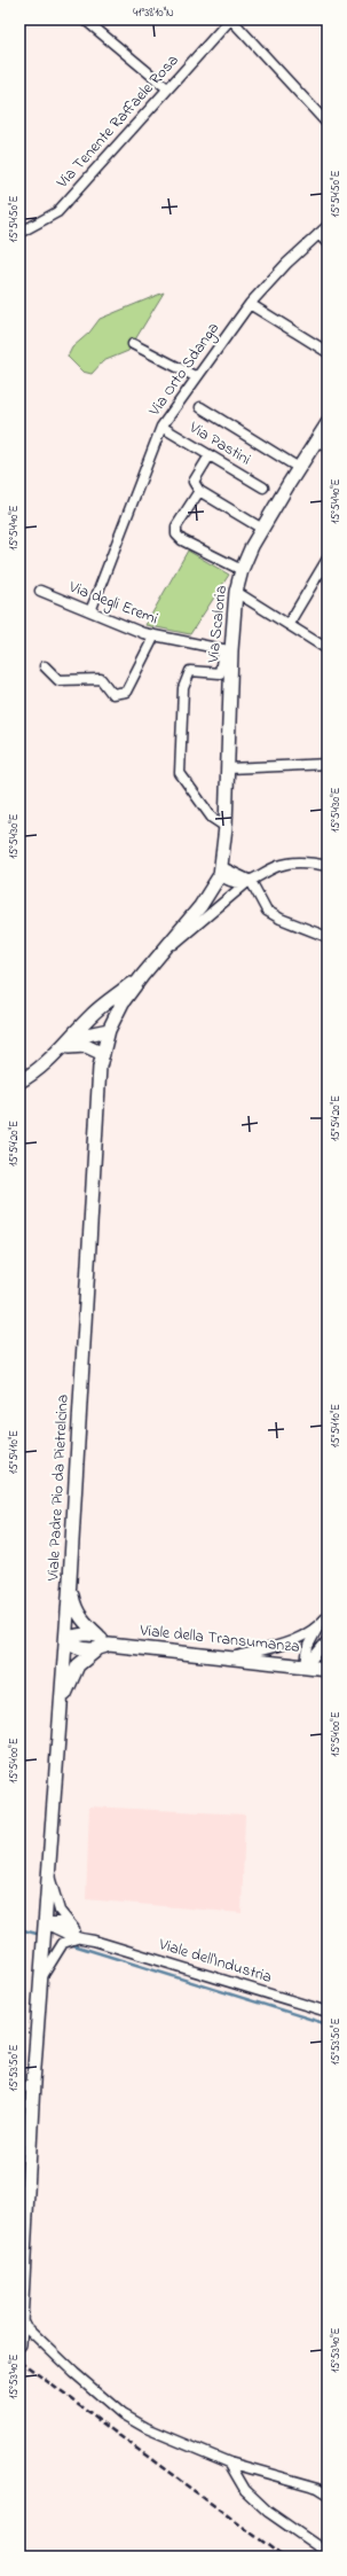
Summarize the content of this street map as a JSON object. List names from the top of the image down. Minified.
{"streets":{"main road":["Via Scaloria","Viale Padre Pio da Pietrelcina","Viale della Transumanza"],"street":["Via Tenente Raffaele Rosa","Via Orto Sdanga","Via Pastini","Via degli Eremi","Viale dell'Industria"]},"crossings":[["Via Orto Sdanga","Via Pastini"],["Via Orto Sdanga","Via degli Eremi"],["Via degli Eremi","Via Scaloria"],["Via Scaloria","Viale Padre Pio da Pietrelcina"],["Viale Padre Pio da Pietrelcina","Viale dell'Industria"]],"coordinates":["41°38'10\"N","15°54'50\"E","15°54'40\"E","15°54'30\"E","15°54'20\"E","15°54'10\"E","15°54'00\"E","15°53'50\"E","15°53'40\"E"]}
